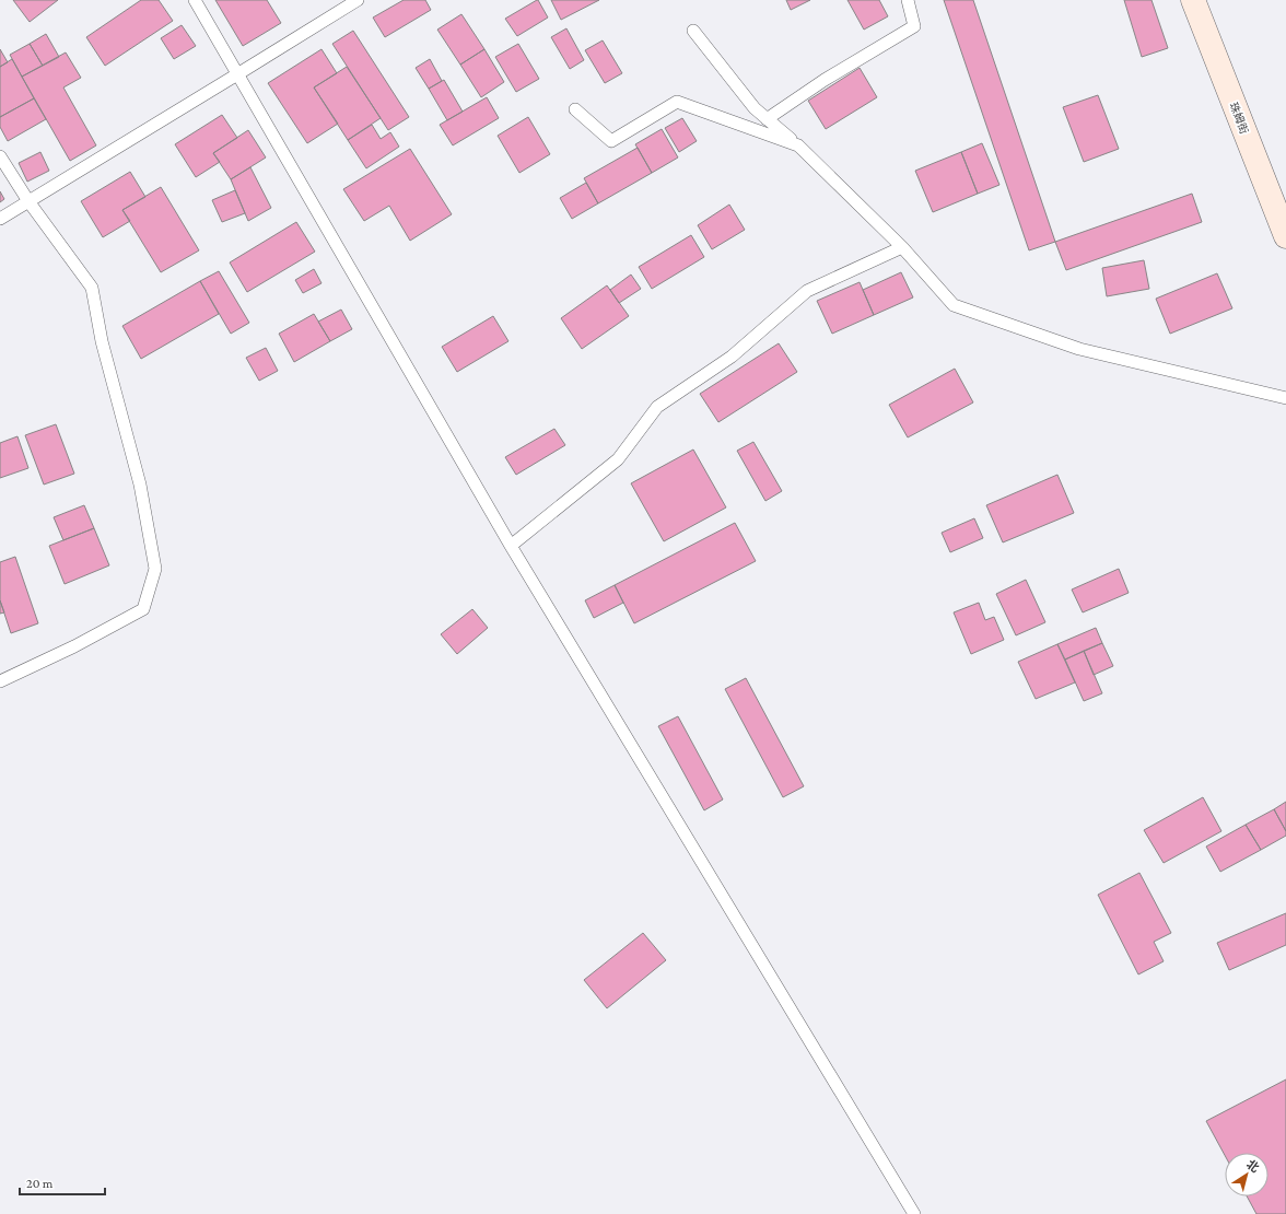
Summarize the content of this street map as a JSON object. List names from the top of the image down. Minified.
{"streets":{"main road":["珠姆街"]},"scale_bar":"20 m","north":"top right"}
